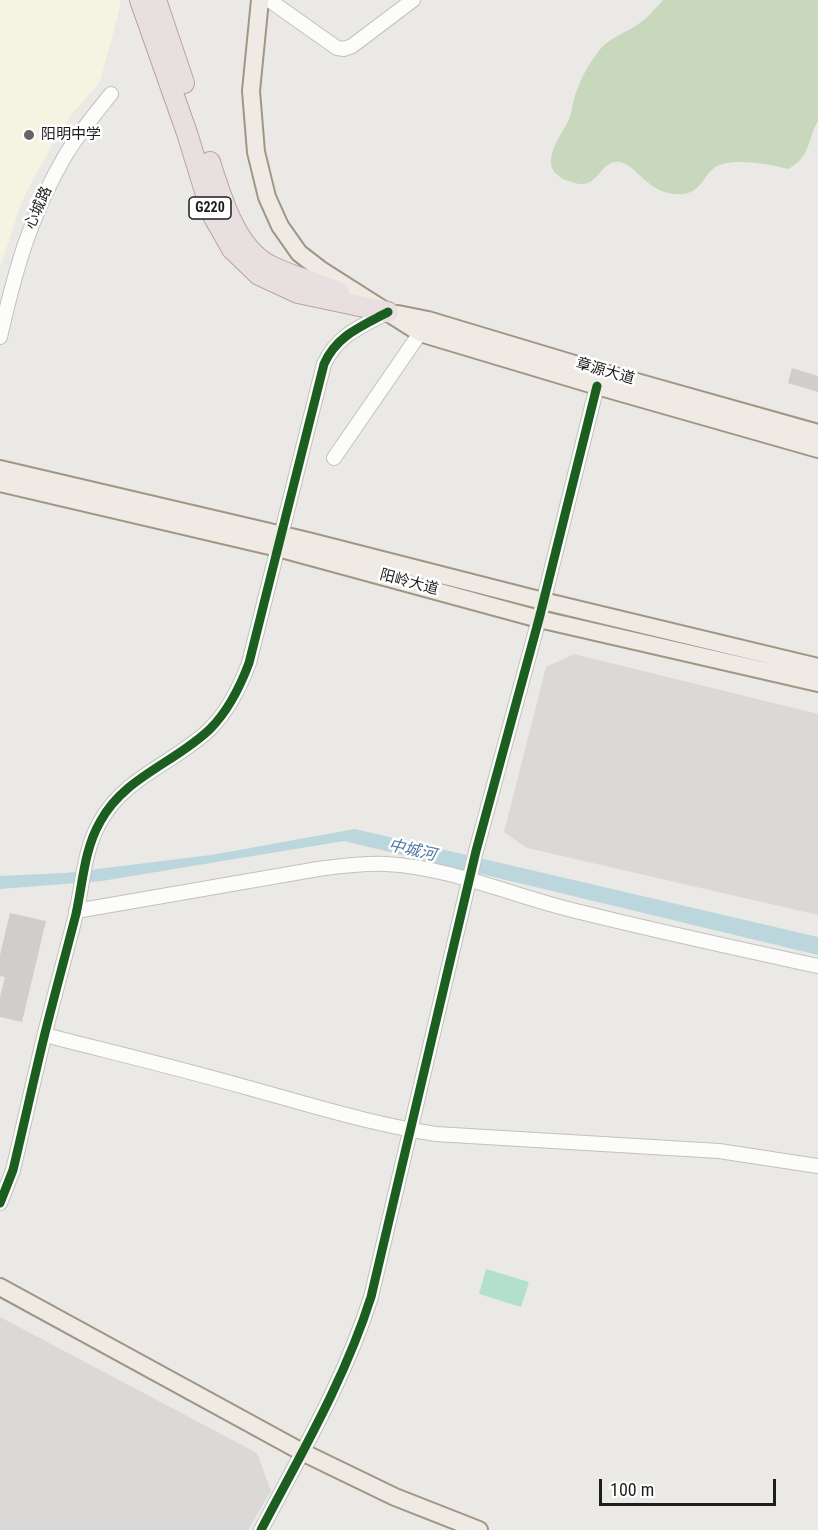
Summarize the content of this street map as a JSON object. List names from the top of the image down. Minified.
{"streets":{"highway":["G220"],"main road":["章源大道","阳岭大道"],"street":["心城路"]},"crossings":[["G220","章源大道"]],"water":["中城河"],"places":["阳明中学"],"scale_bar":"100 m"}
